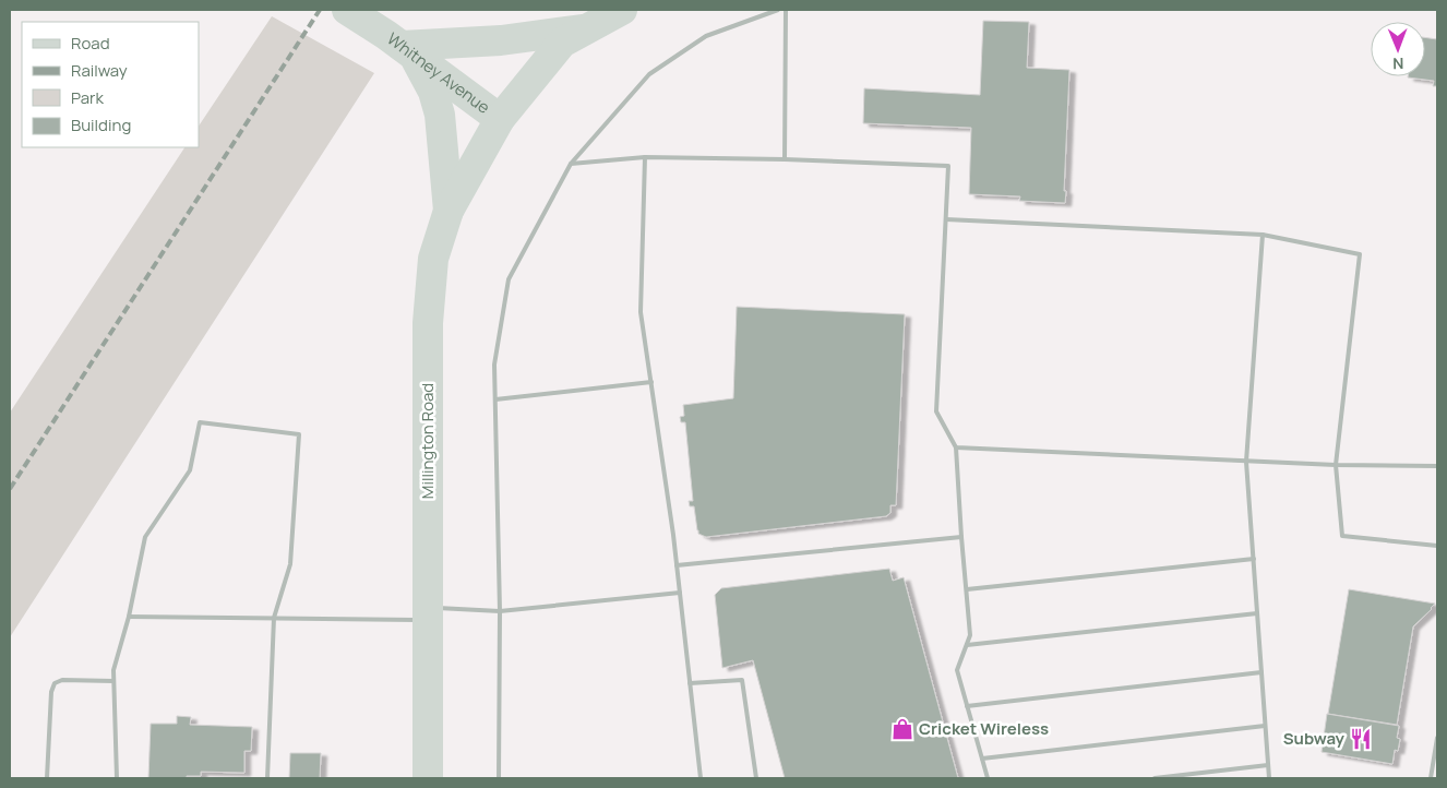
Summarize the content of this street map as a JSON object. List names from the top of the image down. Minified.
{"streets":{"main road":["Whitney Avenue","Millington Road"]},"crossings":[["Whitney Avenue","Millington Road"]],"places":{"shop":["Cricket Wireless"],"restaurant":["Subway"]},"legend":["Road","Railway","Park","Building"],"north":"bottom"}
